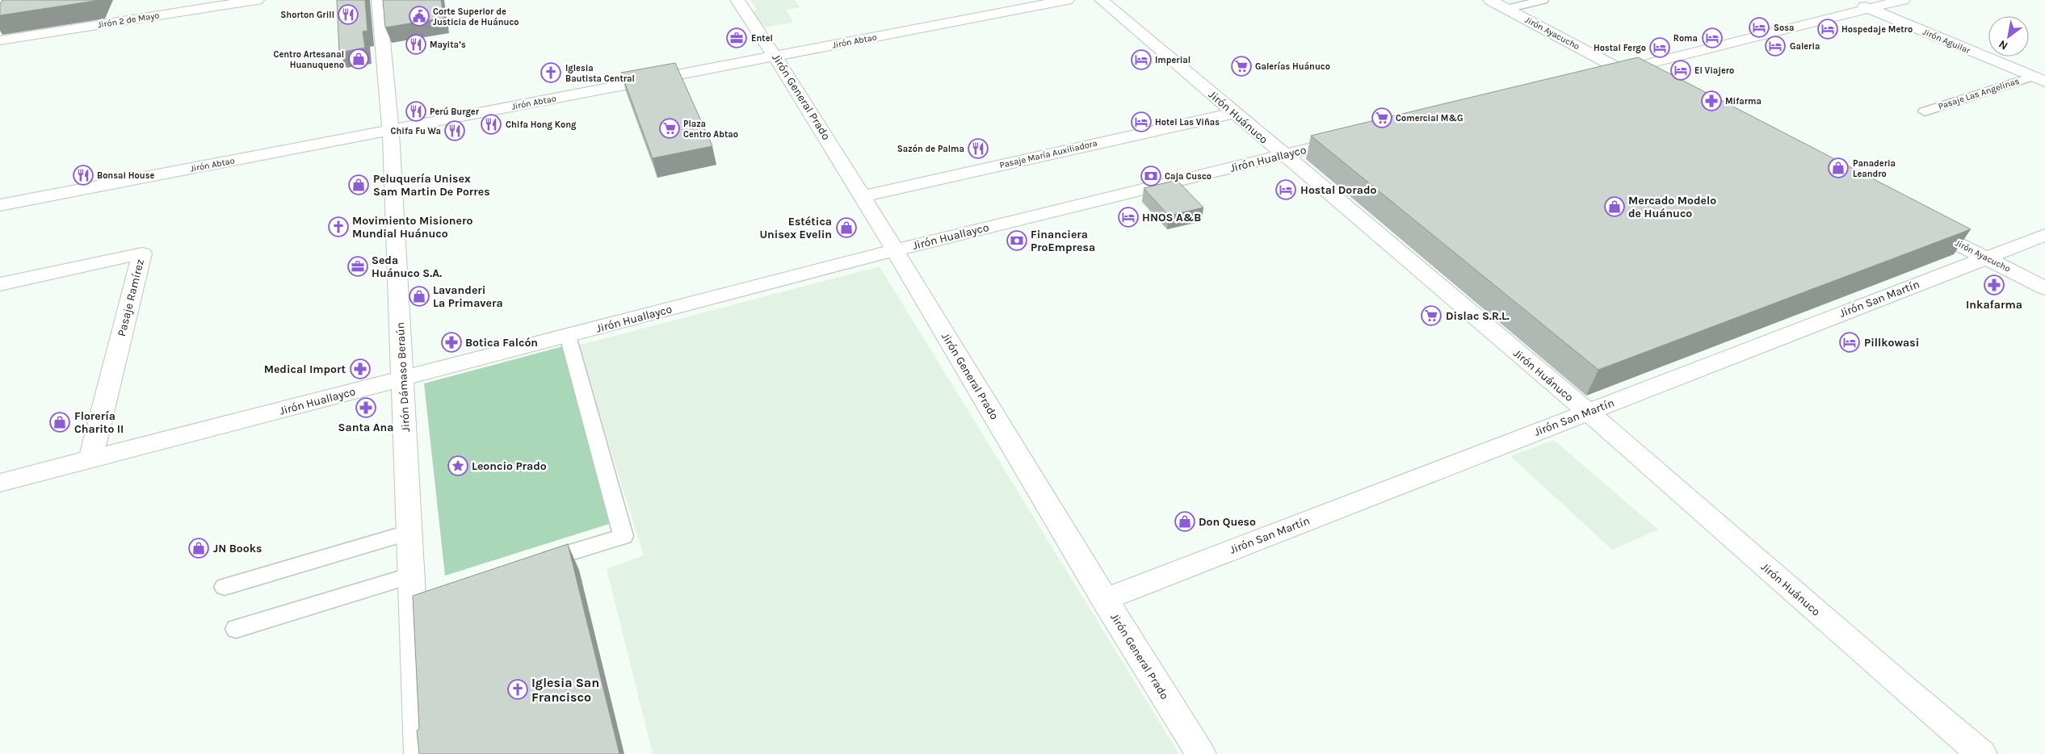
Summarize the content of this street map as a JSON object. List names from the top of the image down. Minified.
{"streets":{"street":["Jirón 2 de Mayo","Jirón Ayacucho","Jirón Abtao","Jirón Aguilar","Jirón General Prado","Jirón Huánuco","Pasaje María Auxiliadora","Jirón Huallayco","Pasaje Ramírez","Jirón San Martín","Jirón Dámaso Beraún"],"lane":["Pasaje Las Angelinas"]},"crossings":[["Jirón Ayacucho","Jirón San Martín"],["Jirón Abtao","Jirón General Prado"],["Jirón Abtao","Jirón Dámaso Beraún"],["Jirón Aguilar","Pasaje Las Angelinas"],["Jirón General Prado","Pasaje María Auxiliadora"],["Jirón General Prado","Jirón Huallayco"],["Jirón General Prado","Jirón San Martín"],["Jirón Huánuco","Pasaje María Auxiliadora"],["Jirón Huánuco","Jirón Huallayco"],["Jirón Huánuco","Jirón San Martín"],["Jirón Huallayco","Pasaje Ramírez"],["Jirón Huallayco","Jirón Dámaso Beraún"]],"places":{"restaurant":["Shorton Grill","Mayita’s","Perú Burger","Chifa Hong Kong","Chifa Fu Wa","Sazón de Palma","Bonsai House"],"public building":["Corte Superior de Justicia de Huánuco"],"hotel":["Sosa","Hospedaje Metro","Roma","Galeria","Hostal Fergo","Imperial","El Viajero","Hotel Las Viñas","Hostal Dorado","HNOS A&B","Pillkowasi"],"office":["Entel","Seda Huánuco S.A."],"shop":["Centro Artesanal Huanuqueno","Panaderia Leandro","Peluquería Unisex Sam Martin De Porres","Mercado Modelo de Huánuco","Estética Unisex Evelin","Lavanderi La Primavera","Florería Charito II","Don Queso","JN Books"],"supermarket":["Galerías Huánuco","Comercial M&G","Plaza Centro Abtao","Dislac S.R.L."],"church":["Iglesia Bautista Central","Movimiento Misionero Mundial Huánuco","Iglesia San Francisco"],"pharmacy":["Mifarma","Inkafarma","Botica Falcón","Medical Import","Santa Ana"],"bank":["Caja Cusco","Financiera ProEmpresa"],"place":["Leoncio Prado"]},"north":"bottom left"}
